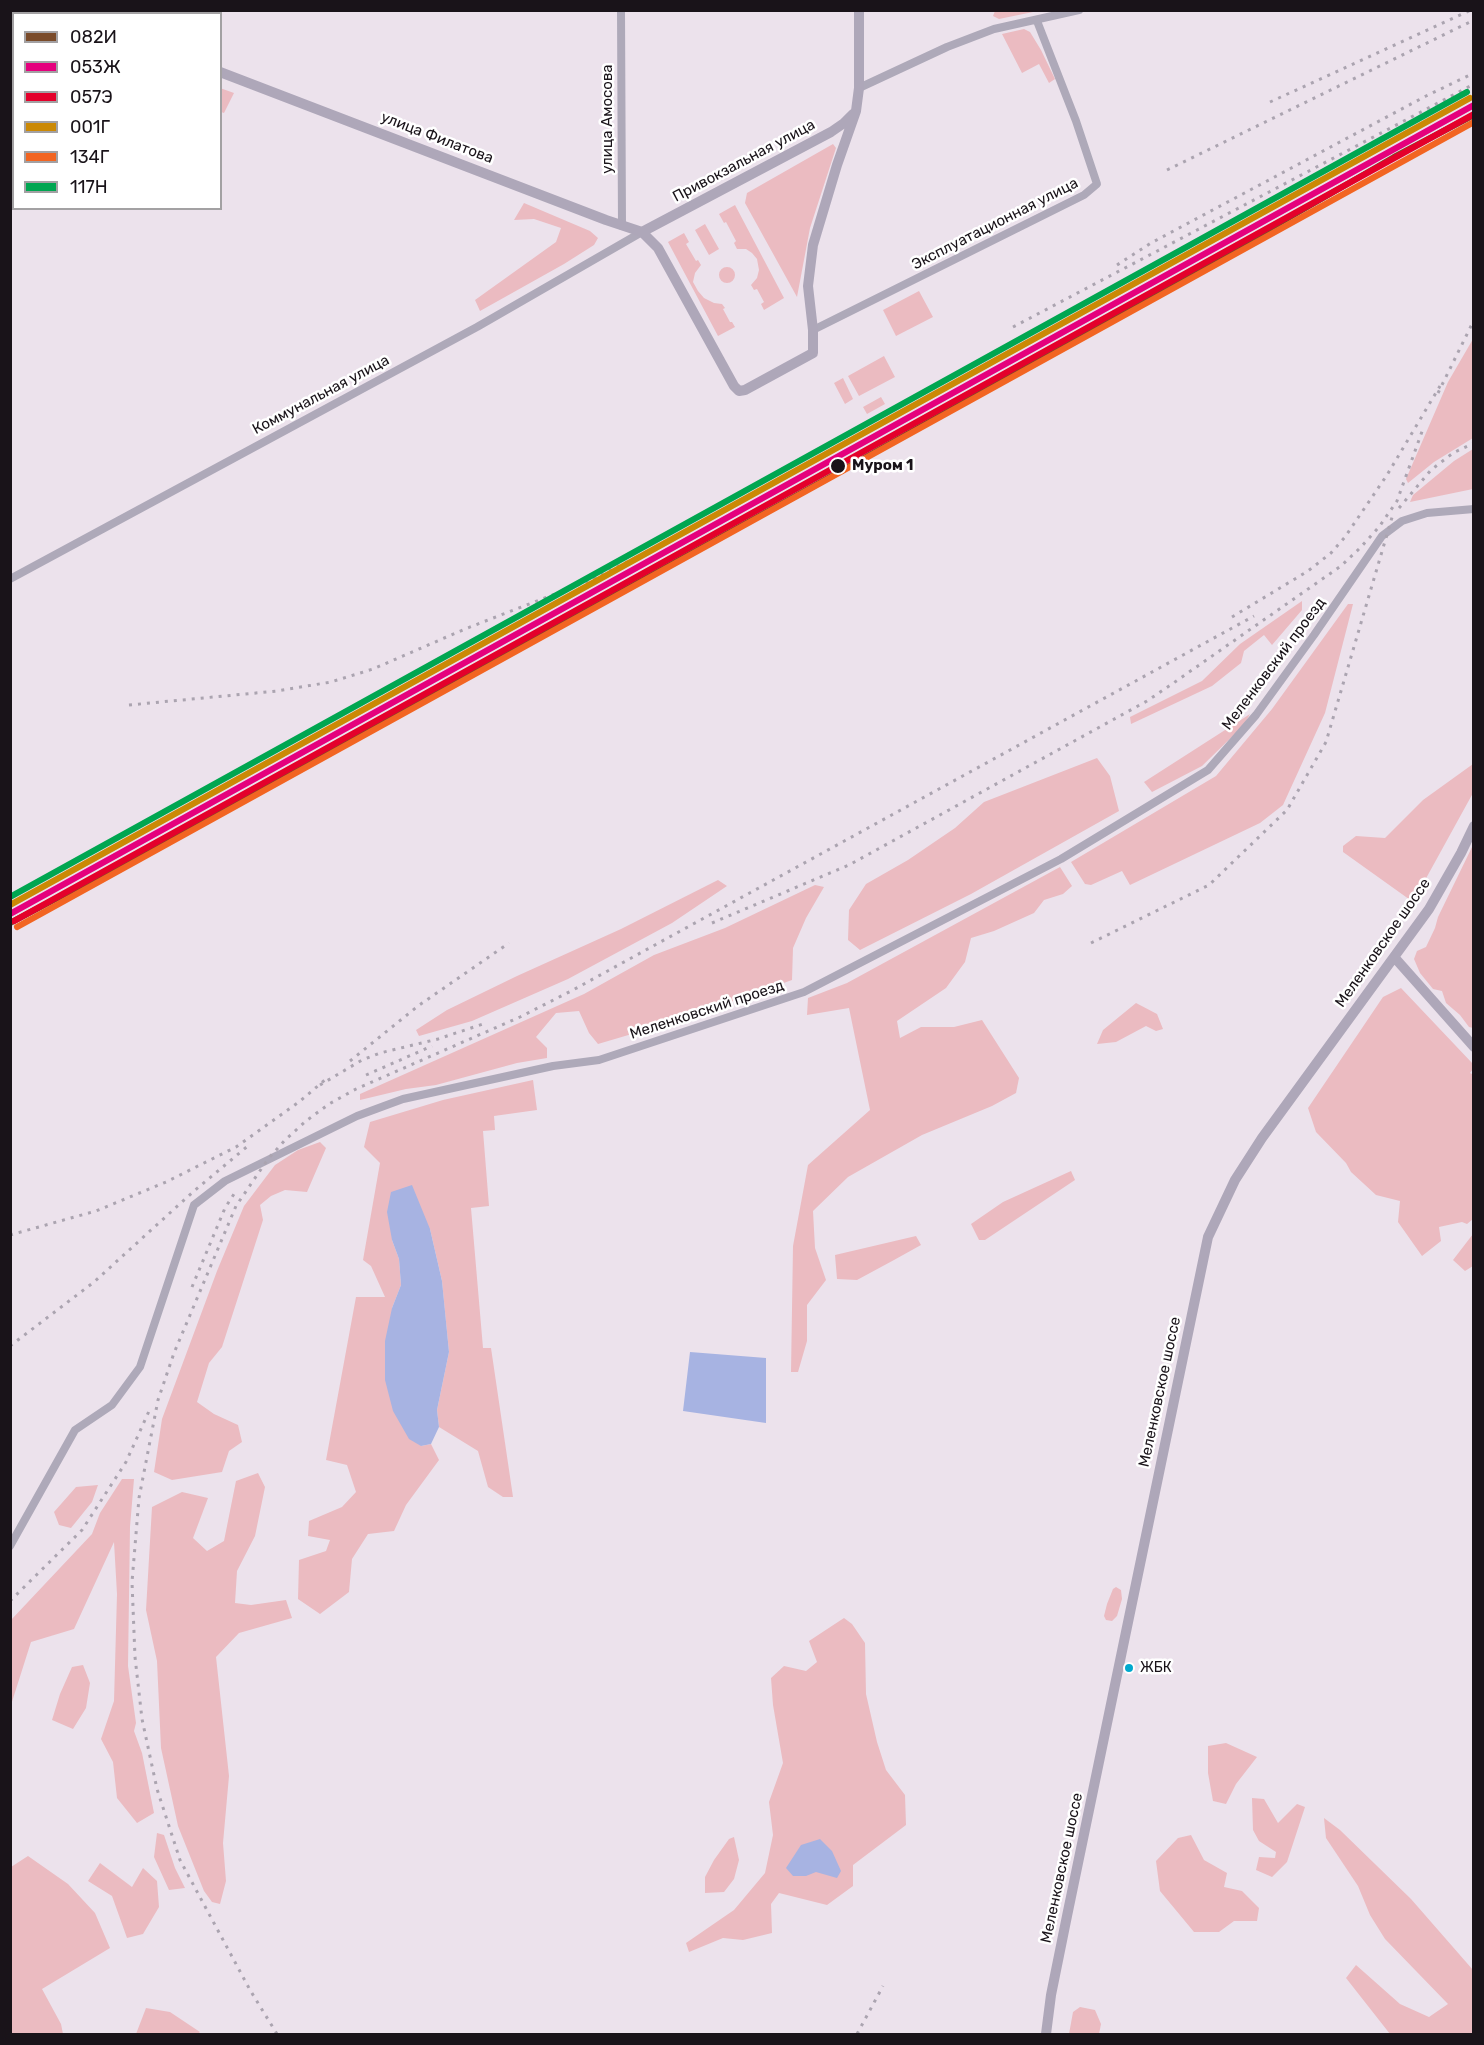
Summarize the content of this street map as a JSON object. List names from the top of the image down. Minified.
{"streets":{"street":["улица Амосова","улица Филатова","Привокзальная улица","Эксплуатационная улица","Коммунальная улица","Меленковский проезд","Меленковское шоссе"]},"crossings":[["улица Амосова","улица Филатова"],["улица Филатова","Привокзальная улица"],["улица Филатова","Коммунальная улица"],["Привокзальная улица","Коммунальная улица"]],"places":["Муром 1","ЖБК"],"lines":["transit line 117Н","transit line 001Г","transit line 053Ж","transit line 057Э","transit line 082И","transit line 134Г"],"legend":["082И","053Ж","057Э","001Г","134Г","117Н"]}
